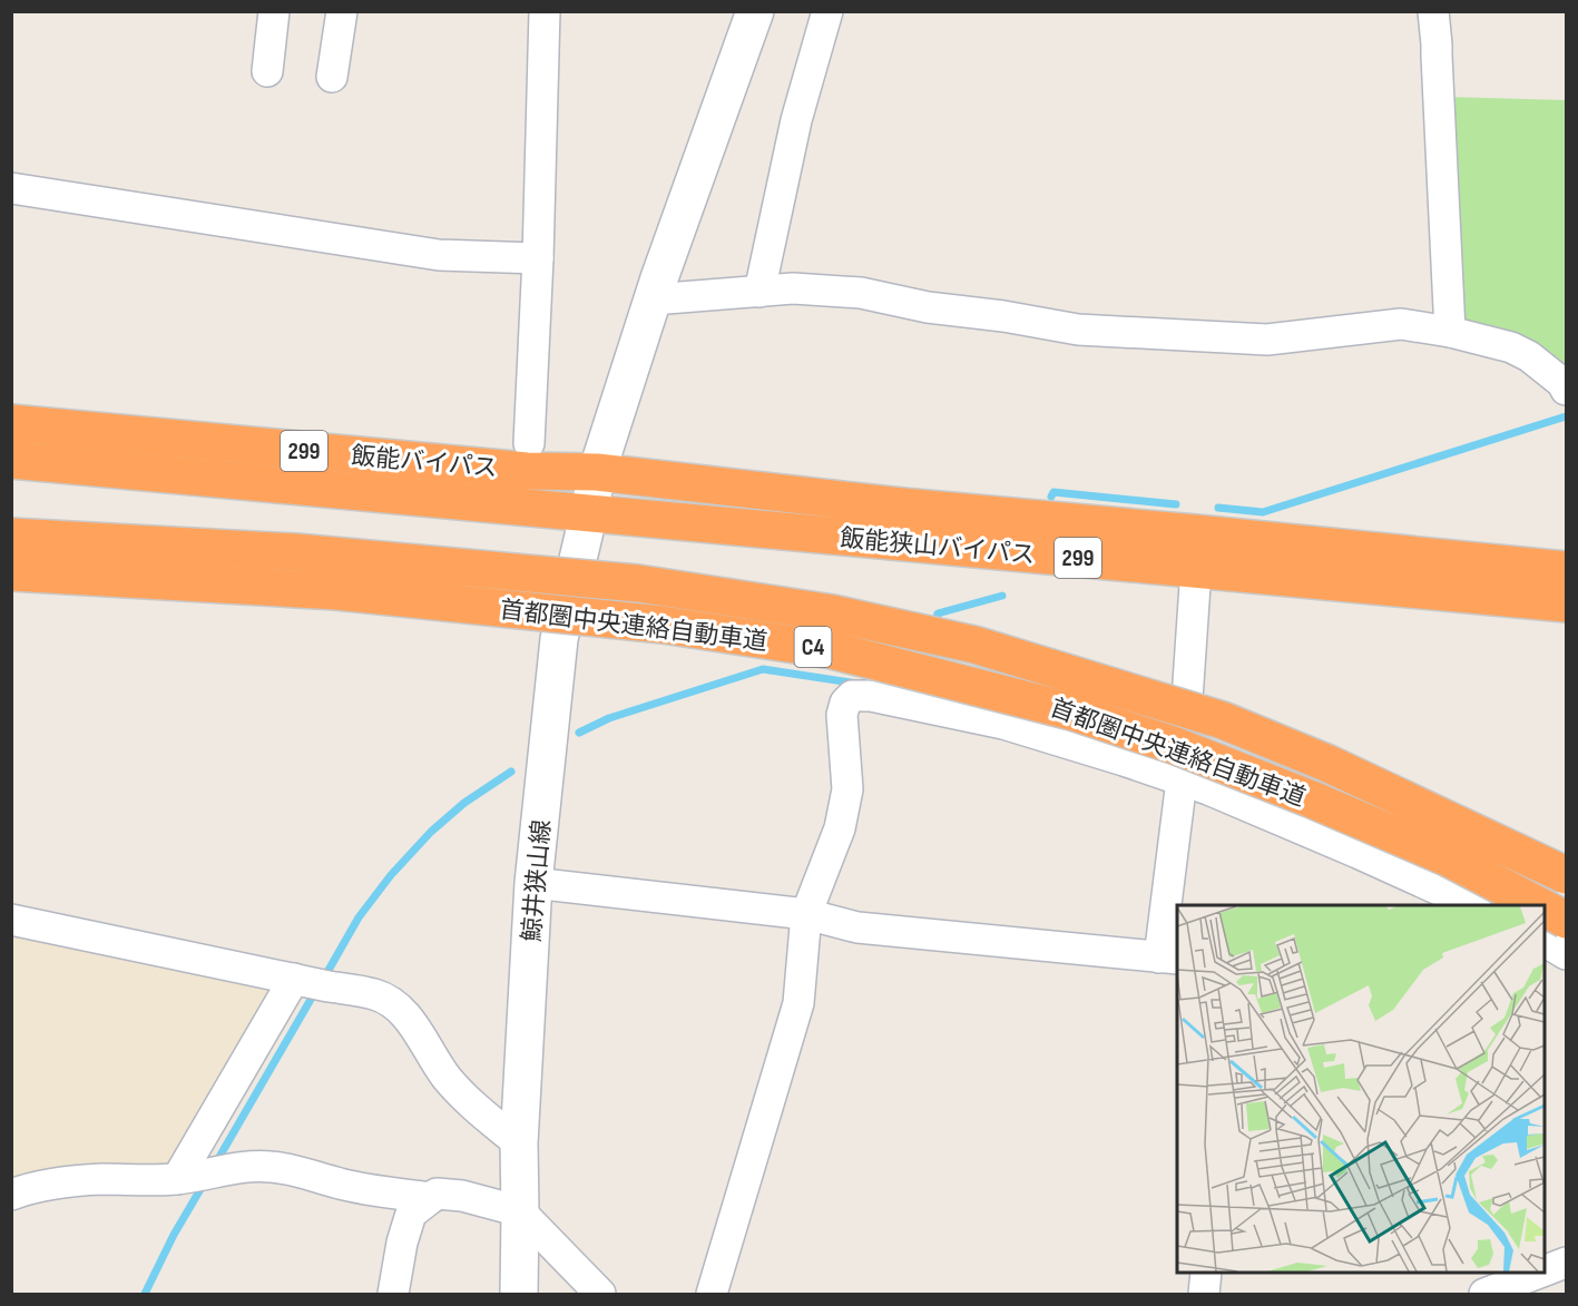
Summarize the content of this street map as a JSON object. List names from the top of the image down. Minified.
{"streets":{"highway":["299","飯能バイパス","飯能狭山バイパス","首都圏中央連絡自動車道","C4"],"main road":["鯨井狭山線"]},"crossings":[["飯能バイパス","飯能狭山バイパス"],["飯能バイパス","鯨井狭山線"],["飯能狭山バイパス","鯨井狭山線"]]}
